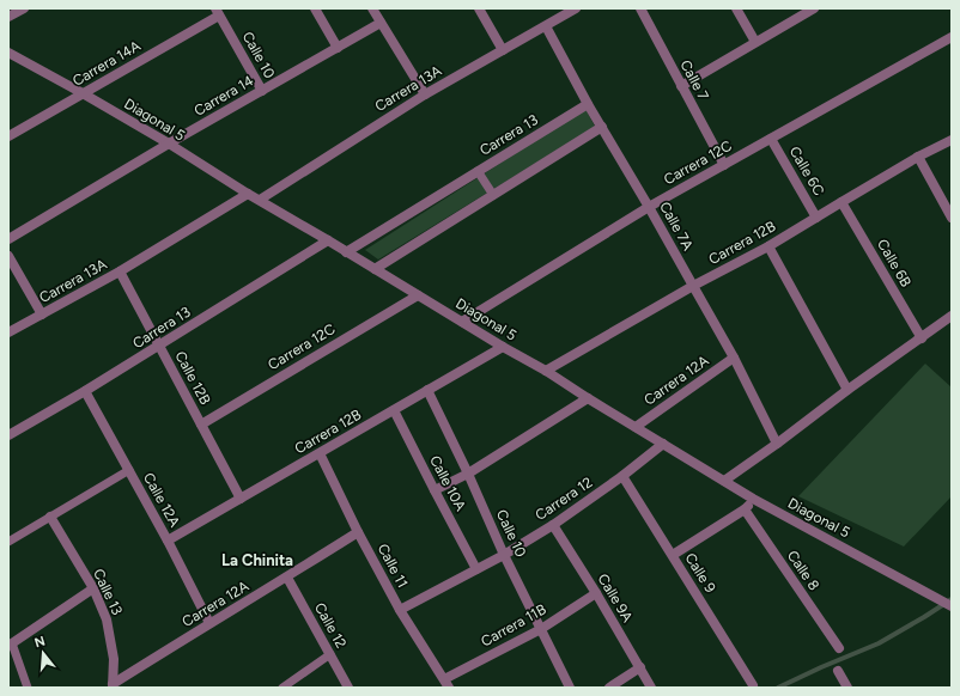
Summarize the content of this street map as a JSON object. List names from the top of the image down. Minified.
{"streets":{"street":["Calle 10","Carrera 14A","Calle 7","Carrera 13A","Carrera 14","Diagonal 5","Carrera 13","Carrera 12C","Calle 6C","Calle 7A","Carrera 12B","Calle 6B","Calle 12B","Carrera 12A","Calle 10A","Carrera 12","Calle 12A","Calle 11","Calle 8","Calle 9","Calle 13","Calle 9A","Calle 12","Carrera 11B"]},"crossings":[["Calle 10","Carrera 14A"],["Calle 10","Carrera 14"],["Calle 10","Carrera 12B"],["Calle 10","Carrera 12"],["Calle 10","Carrera 11B"],["Carrera 14A","Diagonal 5"],["Calle 7","Carrera 12C"],["Carrera 13A","Diagonal 5"],["Carrera 13A","Calle 7A"],["Carrera 13A","Calle 12B"],["Carrera 14","Diagonal 5"],["Diagonal 5","Carrera 13"],["Diagonal 5","Carrera 12C"],["Diagonal 5","Carrera 12B"],["Diagonal 5","Carrera 12A"],["Diagonal 5","Carrera 12"],["Carrera 13","Calle 7A"],["Carrera 13","Calle 12B"],["Carrera 13","Calle 12A"],["Carrera 12C","Calle 6C"],["Carrera 12C","Calle 7A"],["Carrera 12C","Calle 12B"],["Calle 6C","Carrera 12B"],["Calle 7A","Carrera 12B"],["Calle 7A","Carrera 12A"],["Carrera 12B","Calle 6B"],["Carrera 12B","Calle 12B"],["Carrera 12B","Calle 10A"],["Carrera 12B","Calle 12A"],["Carrera 12B","Calle 11"],["Carrera 12A","Calle 12A"],["Carrera 12A","Calle 11"],["Carrera 12A","Calle 13"],["Carrera 12A","Calle 12"],["Calle 10A","Carrera 12"],["Carrera 12","Calle 11"],["Carrera 12","Calle 9"],["Carrera 12","Calle 9A"],["Calle 11","Carrera 11B"],["Calle 9A","Carrera 11B"]],"districts":["La Chinita"],"north":"top"}
